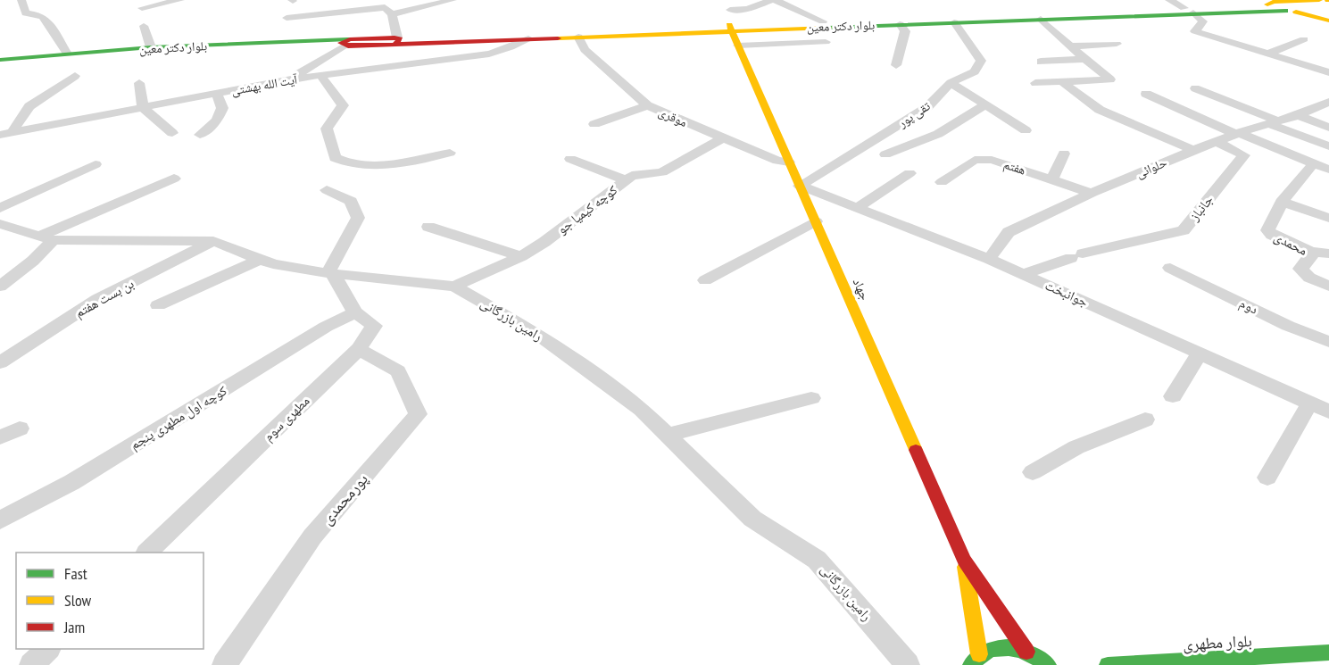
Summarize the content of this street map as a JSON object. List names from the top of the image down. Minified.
{"streets":{"main road":["بلوار دکتر معین","جهاد","بلوار مطهری"],"street":["آیت الله بهشتی","تقی پور","موقری","هفتم","حلوائی","جانباز","کوچه کیمیا جو","محمدی","جوانبخت","بن بست هفتم","دوم","رامین بازرگانی","کوچه اول مطهری پنجم","مطهری سوم","پورمحمدی"]},"crossings":[["بلوار دکتر معین","آیت الله بهشتی"],["بلوار دکتر معین","تقی پور"],["بلوار دکتر معین","موقری"],["بلوار دکتر معین","جهاد"],["تقی پور","جهاد"],["تقی پور","جوانبخت"],["موقری","کوچه کیمیا جو"],["موقری","جهاد"],["هفتم","حلوائی"],["حلوائی","جانباز"],["حلوائی","جوانبخت"],["جانباز","جوانبخت"],["کوچه کیمیا جو","رامین بازرگانی"],["جهاد","جوانبخت"],["بن بست هفتم","رامین بازرگانی"],["رامین بازرگانی","مطهری سوم"],["کوچه اول مطهری پنجم","مطهری سوم"],["مطهری سوم","پورمحمدی"]],"legend":["Fast","Slow","Jam"]}
